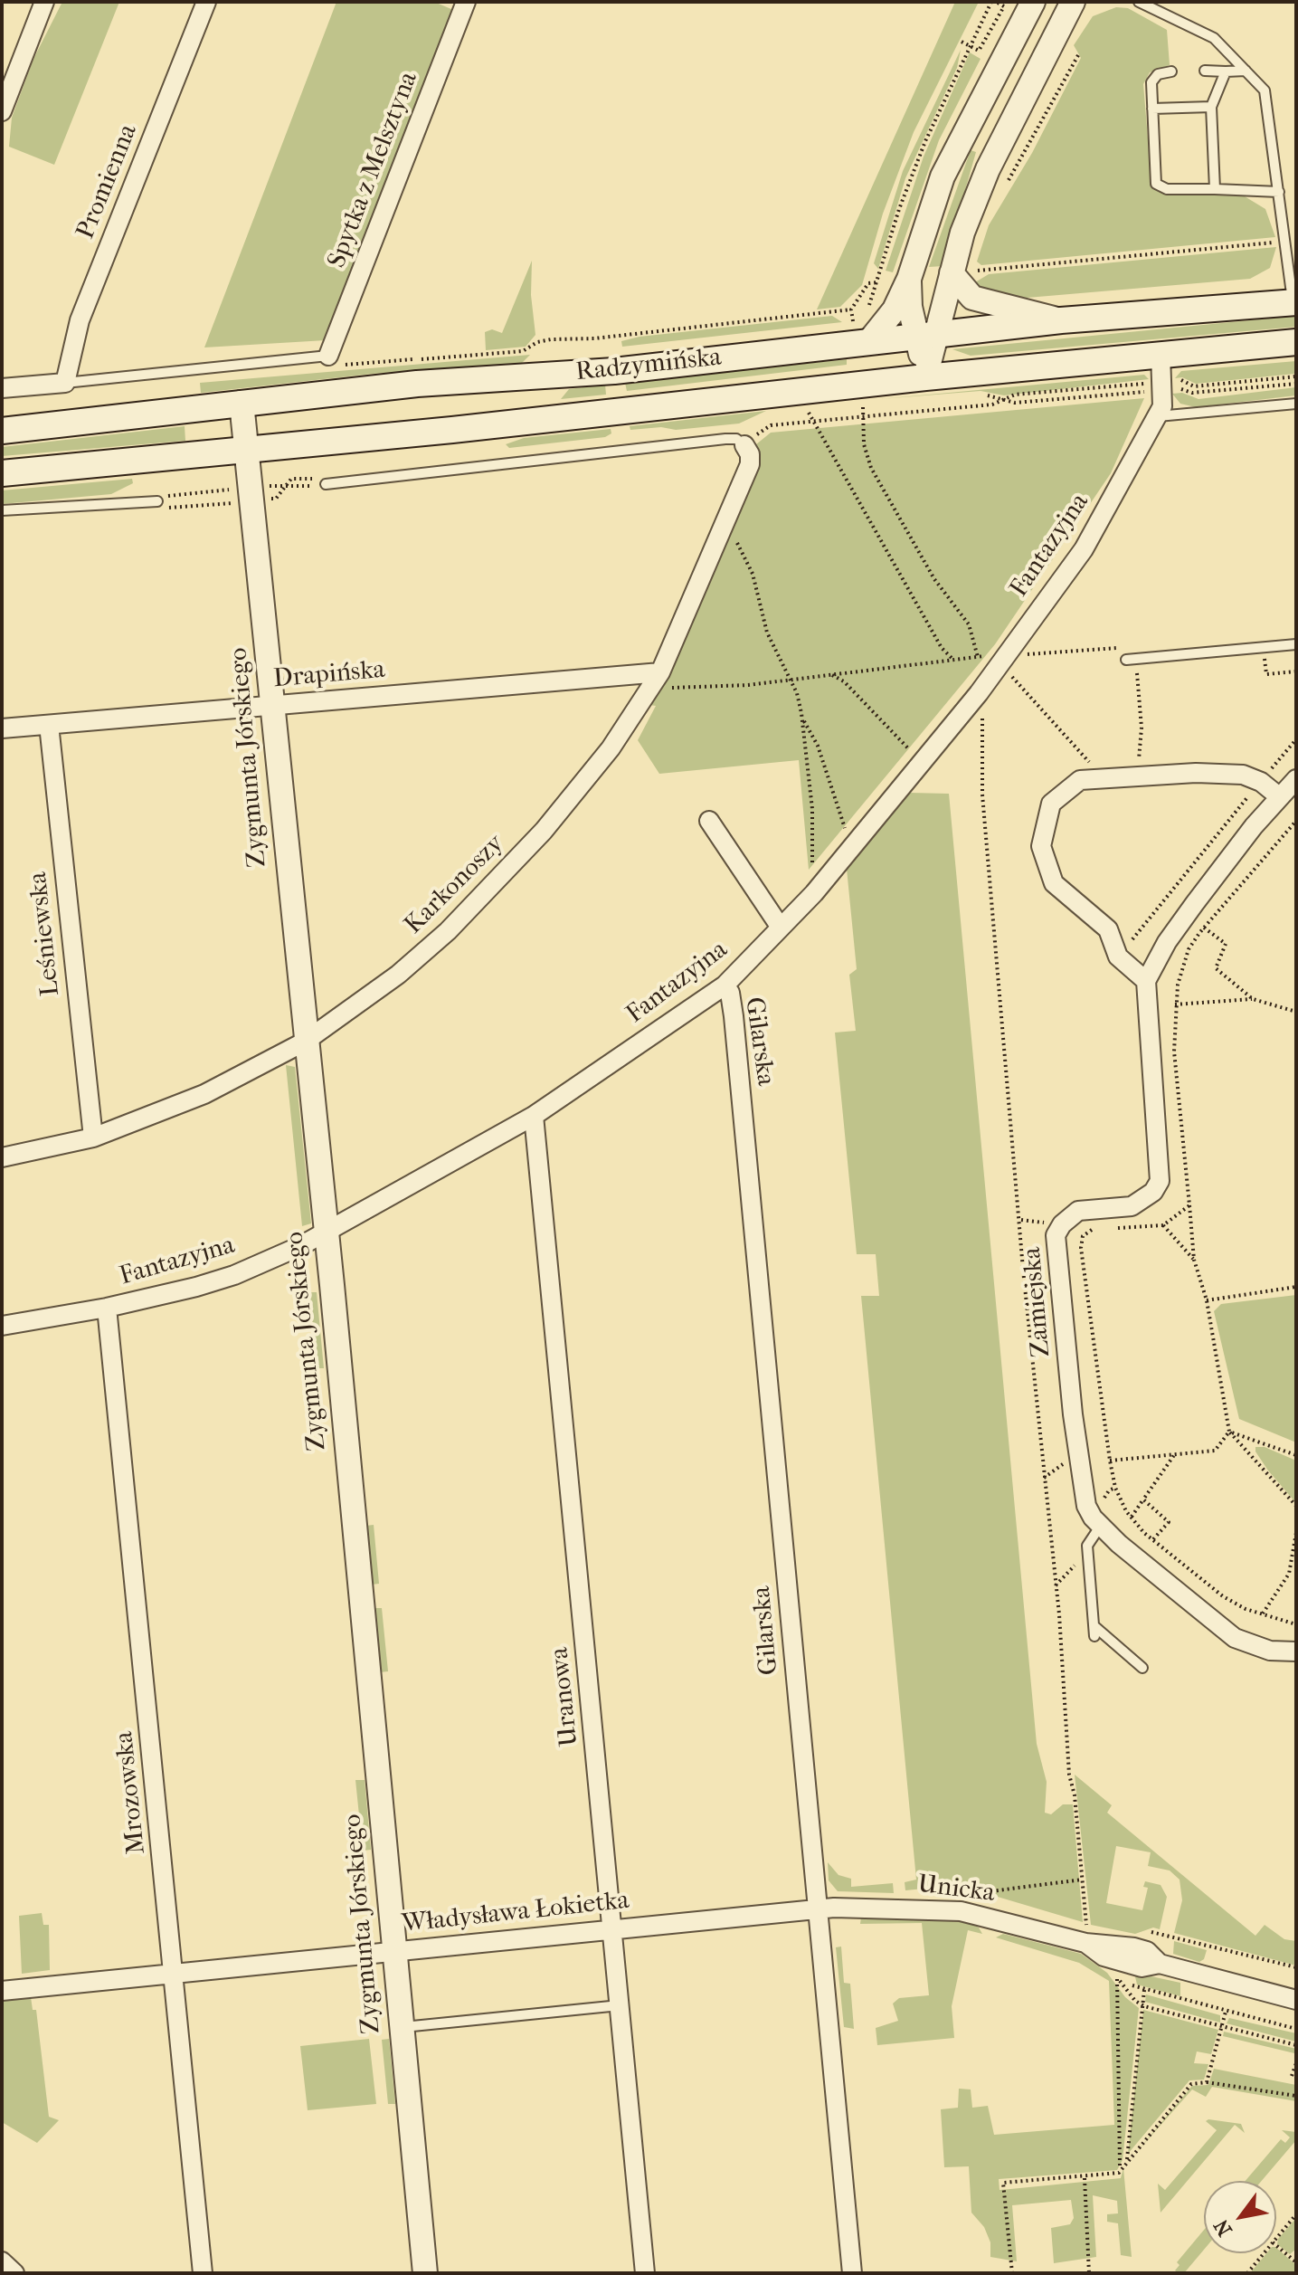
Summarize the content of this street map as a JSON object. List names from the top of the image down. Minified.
{"streets":{"main road":["Radzymińska"],"street":["Spytka z Melsztyna","Promienna","Fantazyjna","Drapińska","Zygmunta Jórskiego","Karkonoszy","Leśniewska","Gilarska","Zamiejska","Uranowa","Mrozowska","Unicka","Władysława Łokietka"]},"crossings":[["Radzymińska","Fantazyjna"],["Radzymińska","Zygmunta Jórskiego"],["Fantazyjna","Zygmunta Jórskiego"],["Fantazyjna","Gilarska"],["Fantazyjna","Uranowa"],["Fantazyjna","Mrozowska"],["Drapińska","Zygmunta Jórskiego"],["Drapińska","Karkonoszy"],["Drapińska","Leśniewska"],["Zygmunta Jórskiego","Karkonoszy"],["Zygmunta Jórskiego","Władysława Łokietka"],["Karkonoszy","Leśniewska"],["Gilarska","Unicka"],["Gilarska","Władysława Łokietka"],["Uranowa","Władysława Łokietka"],["Mrozowska","Władysława Łokietka"],["Unicka","Władysława Łokietka"]],"north":"bottom left"}
